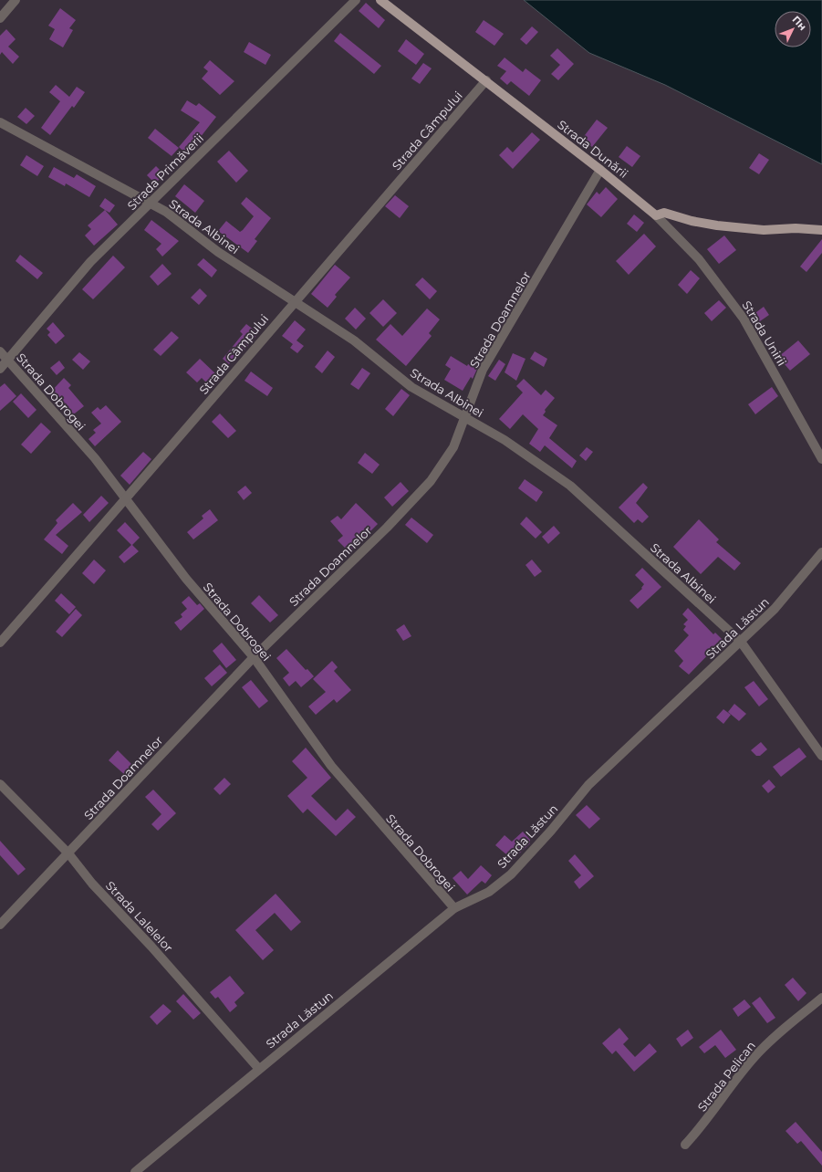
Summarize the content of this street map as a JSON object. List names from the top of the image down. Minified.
{"streets":{"main road":["Strada Dunării"],"street":["Strada Câmpului","Strada Primăverii","Strada Albinei","Strada Doamnelor","Strada Unirii","Strada Dobrogei","Strada Lăstun","Strada Lalelelor","Strada Pelican"]},"crossings":[["Strada Câmpului","Strada Dunării"],["Strada Câmpului","Strada Albinei"],["Strada Câmpului","Strada Dobrogei"],["Strada Dunării","Strada Doamnelor"],["Strada Dunării","Strada Unirii"],["Strada Primăverii","Strada Albinei"],["Strada Primăverii","Strada Dobrogei"],["Strada Albinei","Strada Doamnelor"],["Strada Albinei","Strada Lăstun"],["Strada Doamnelor","Strada Dobrogei"],["Strada Doamnelor","Strada Lalelelor"],["Strada Dobrogei","Strada Lăstun"],["Strada Lăstun","Strada Lalelelor"]],"north":"top right"}
